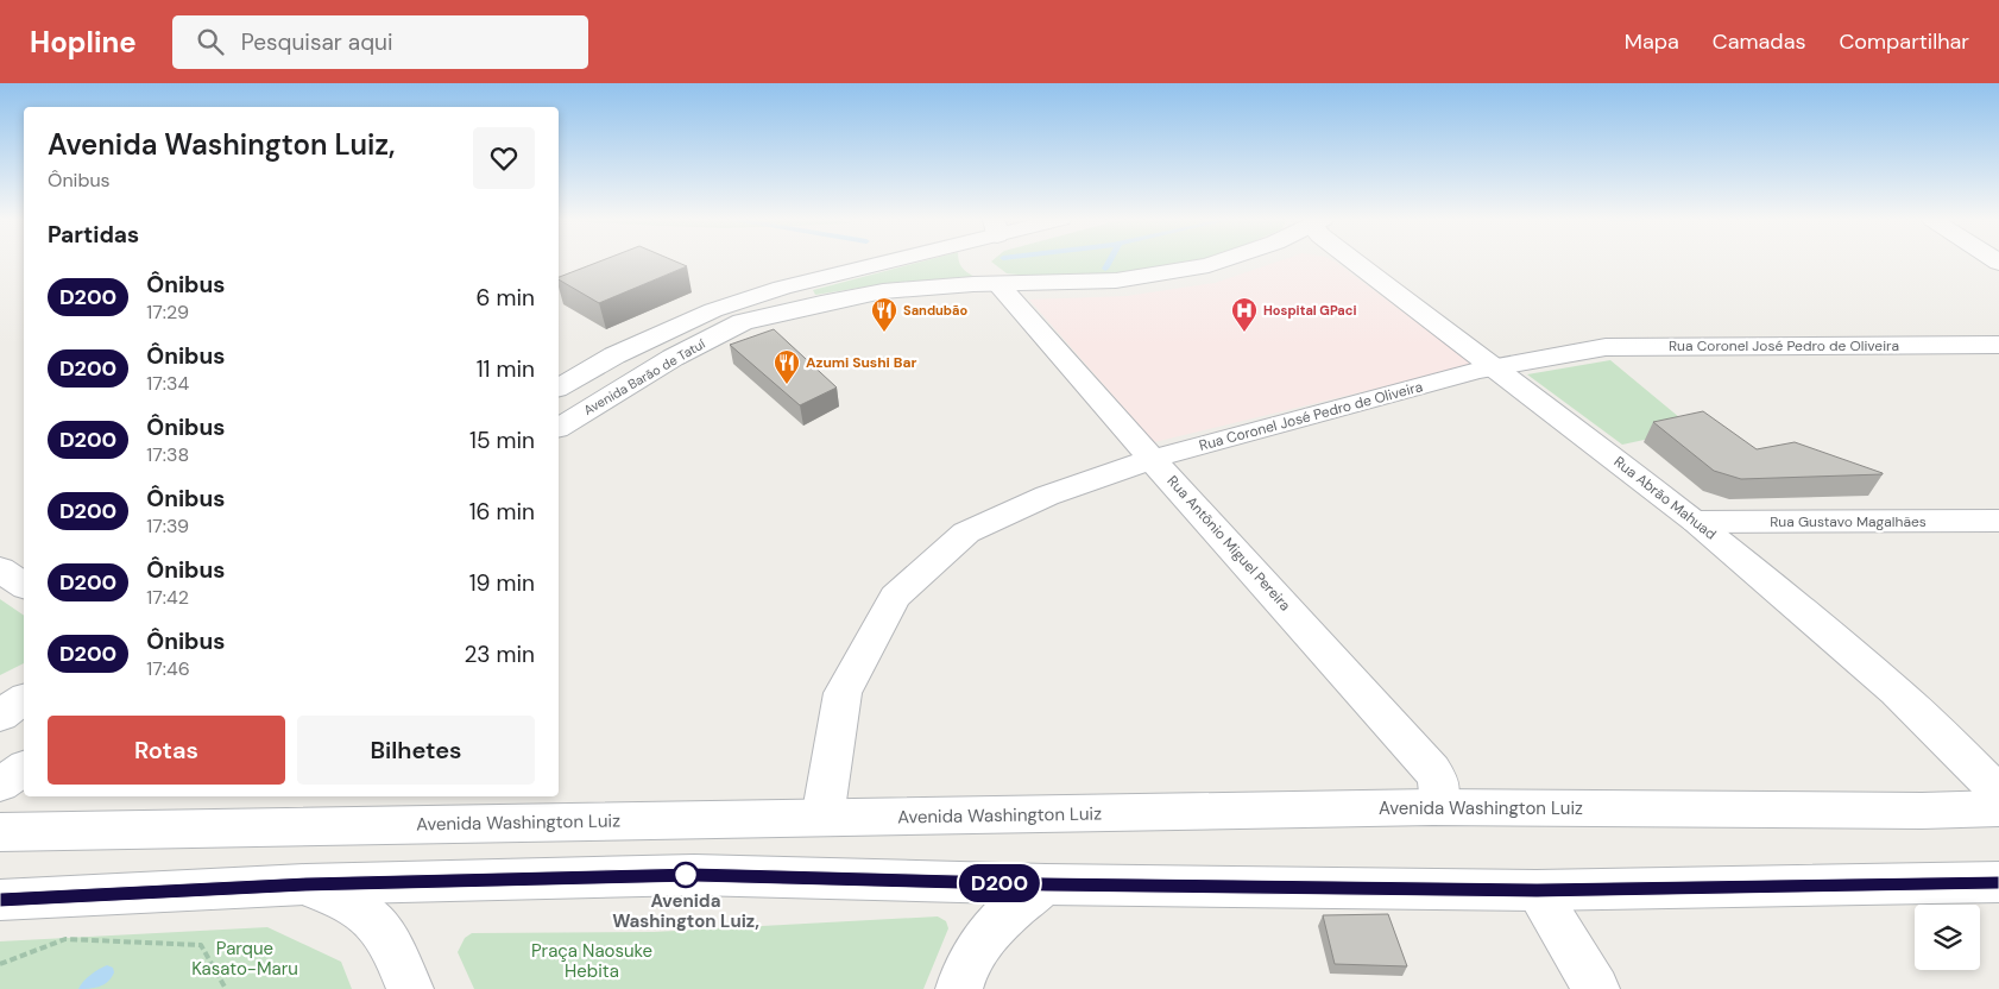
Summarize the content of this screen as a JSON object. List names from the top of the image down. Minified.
{"streets":{"main road":["Rua Coronel José Pedro de Oliveira","Avenida Barão de Tatuí","Rua Abrão Mahuad","Rua Gustavo Magalhães","Rua Antônio Miguel Pereira","Avenida Washington Luiz"]},"crossings":[["Rua Coronel José Pedro de Oliveira","Rua Abrão Mahuad"],["Rua Coronel José Pedro de Oliveira","Rua Antônio Miguel Pereira"],["Rua Coronel José Pedro de Oliveira","Avenida Washington Luiz"],["Avenida Barão de Tatuí","Rua Antônio Miguel Pereira"],["Rua Abrão Mahuad","Rua Gustavo Magalhães"],["Rua Antônio Miguel Pereira","Avenida Washington Luiz"]],"parks":["Parque Kasato-Maru","Praça Naosuke Hebita"],"places":{"restaurant":["Sandubão","Azumi Sushi Bar"],"hospital":["Hospital GPaci"],"other":["Avenida Washington Luiz,"]},"lines":["bus line D200"],"page":{"header":"Hopline","search":"Pesquisar aqui","nav":["Mapa","Camadas","Compartilhar"],"on_map":"D200","heading":[["Avenida Washington Luiz,","Ônibus"],"Partidas"],"list":[{"mark":"D200","name":"Ônibus","note":"17:29","value":"6 min"},{"mark":"D200","name":"Ônibus","note":"17:34","value":"11 min"},{"mark":"D200","name":"Ônibus","note":"17:38","value":"15 min"},{"mark":"D200","name":"Ônibus","note":"17:39","value":"16 min"},{"mark":"D200","name":"Ônibus","note":"17:42","value":"19 min"},{"mark":"D200","name":"Ônibus","note":"17:46","value":"23 min"}],"buttons":["Rotas","Bilhetes"]}}
